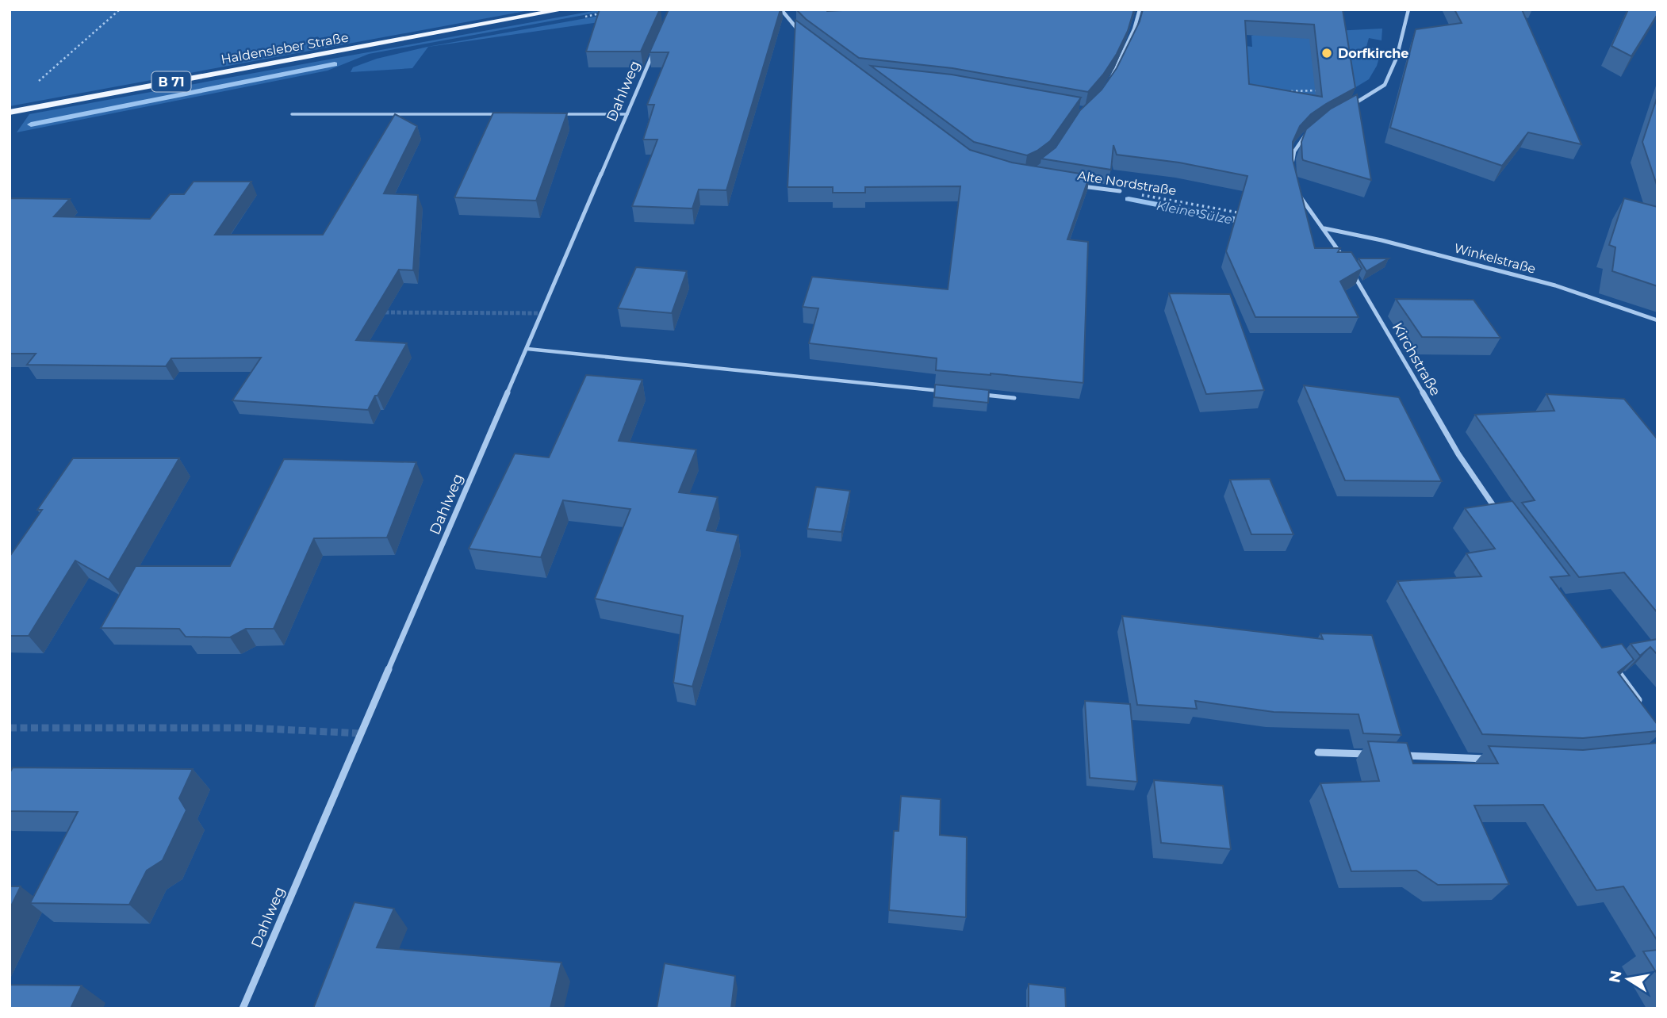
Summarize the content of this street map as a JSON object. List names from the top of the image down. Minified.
{"streets":{"main road":["Haldensleber Straße","B 71"],"street":["Dahlweg","Alte Nordstraße","Winkelstraße","Kirchstraße"]},"water":["Kleine Sülze"],"places":["Dorfkirche"],"north":"left"}
